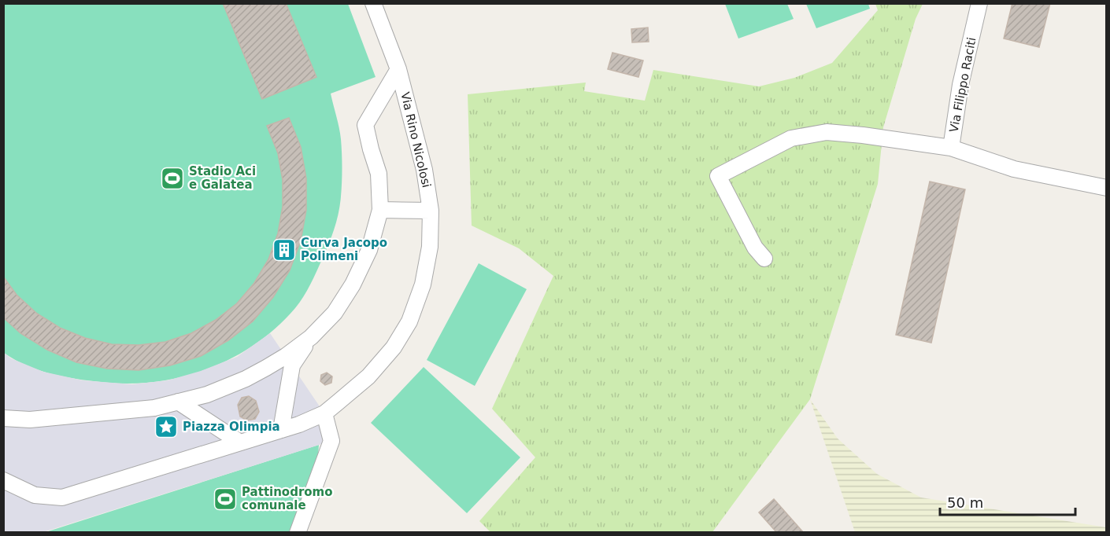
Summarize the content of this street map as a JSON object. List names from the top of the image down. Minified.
{"streets":{"street":["Via Filippo Raciti","Via Rino Nicolosi"]},"places":{"sports":["Stadio Aci e Galatea","Pattinodromo comunale"],"building":["Curva Jacopo Polimeni"],"place":["Piazza Olimpia"]},"scale_bar":"50 m"}
